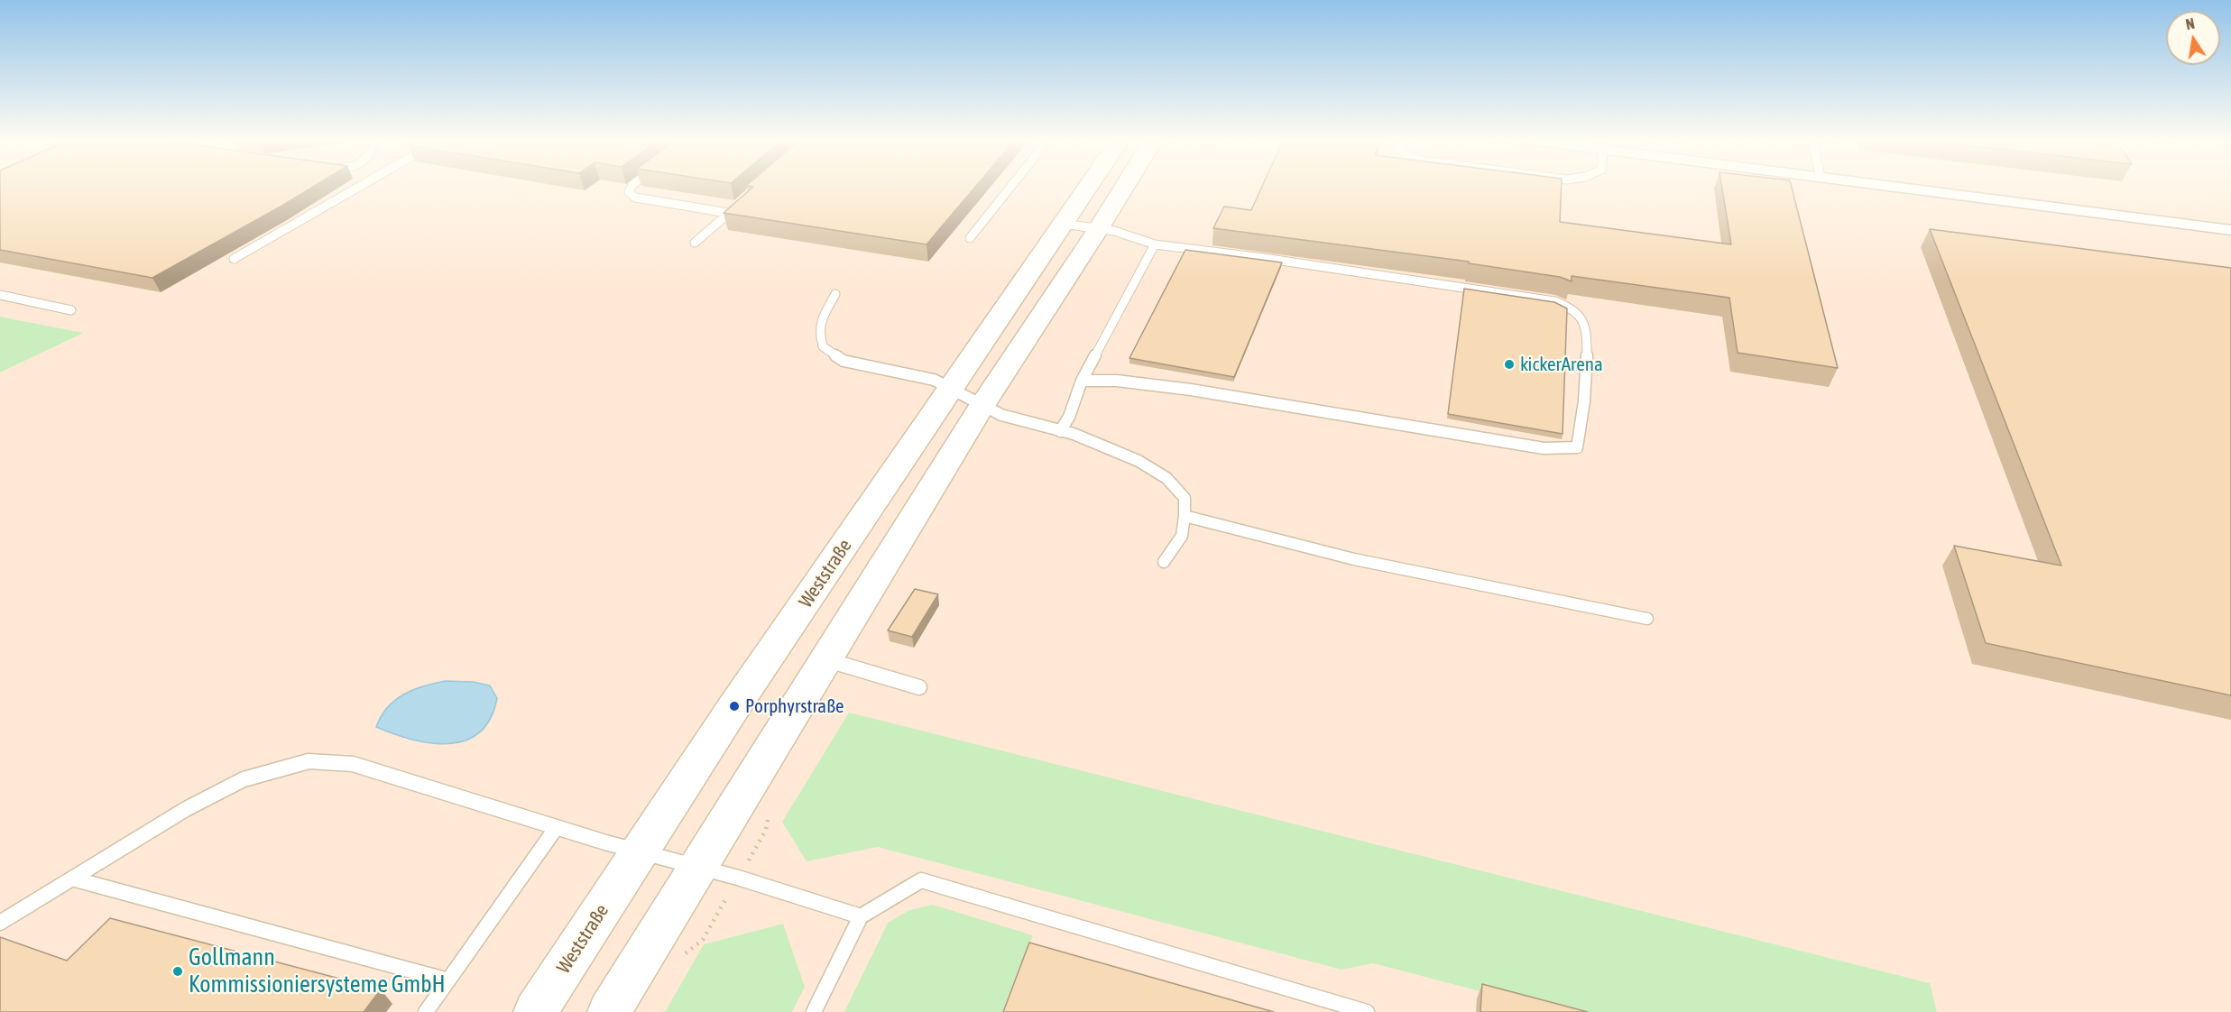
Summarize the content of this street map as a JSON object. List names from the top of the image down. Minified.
{"streets":{"main road":["Weststraße"]},"places":["kickerArena","Porphyrstraße","Gollmann Kommissioniersysteme GmbH"],"north":"top"}
